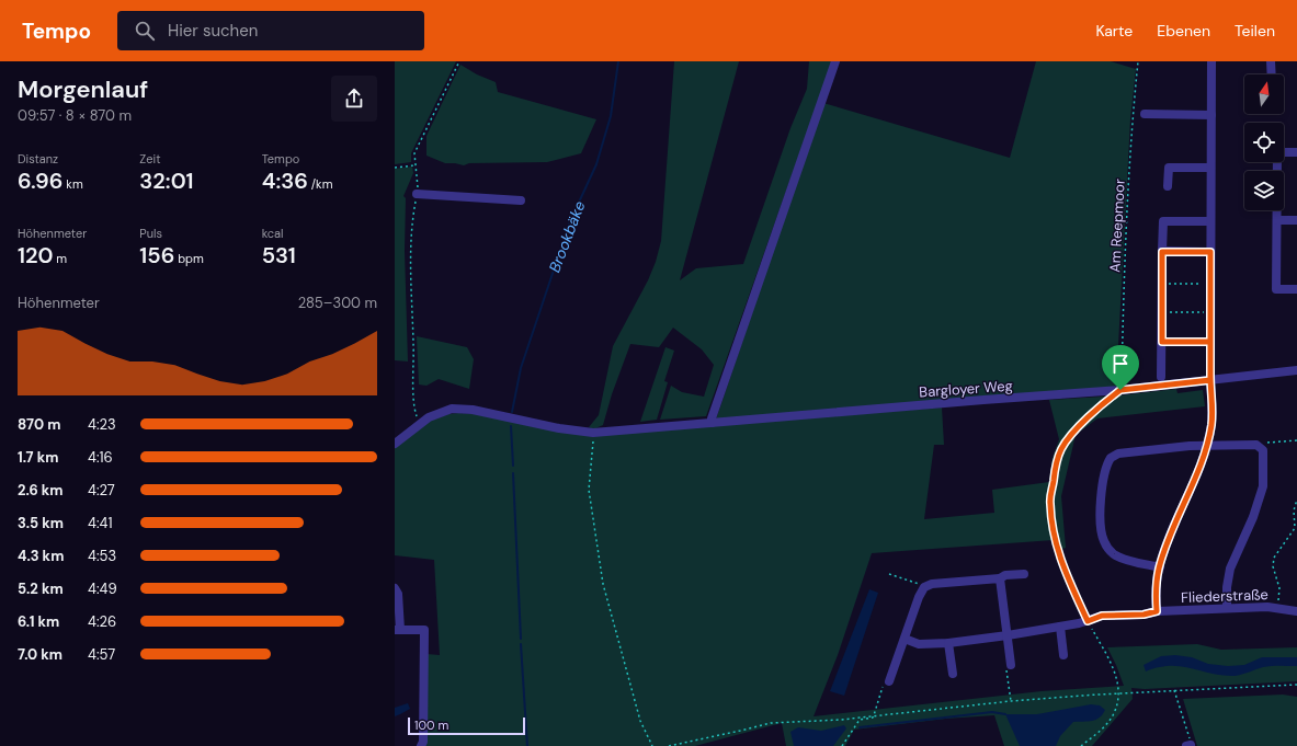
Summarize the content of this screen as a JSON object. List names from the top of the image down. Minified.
{"streets":{"street":["Bargloyer Weg","Fliederstraße"],"path":["Am Reepmoor"]},"crossings":[["Am Reepmoor","Bargloyer Weg"]],"water":["Brookbäke"],"scale_bar":"100 m","north":"top","page":{"header":"Tempo","search":"Hier suchen","nav":["Karte","Ebenen","Teilen"],"heading":["Morgenlauf","09:57 · 8 × 870 m"],"stats":[["Distanz","6.96 km"],["Zeit","32:01"],["Tempo","4:36 /km"],["Höhenmeter","120 m"],["Puls","156 bpm"],["kcal","531"]],"chart":["Höhenmeter","285–300 m"],"list":[{"name":"870 m","note":"4:23"},{"name":"1.7 km","note":"4:16"},{"name":"2.6 km","note":"4:27"},{"name":"3.5 km","note":"4:41"},{"name":"4.3 km","note":"4:53"},{"name":"5.2 km","note":"4:49"},{"name":"6.1 km","note":"4:26"},{"name":"7.0 km","note":"4:57"}],"scale":"100 m"}}
